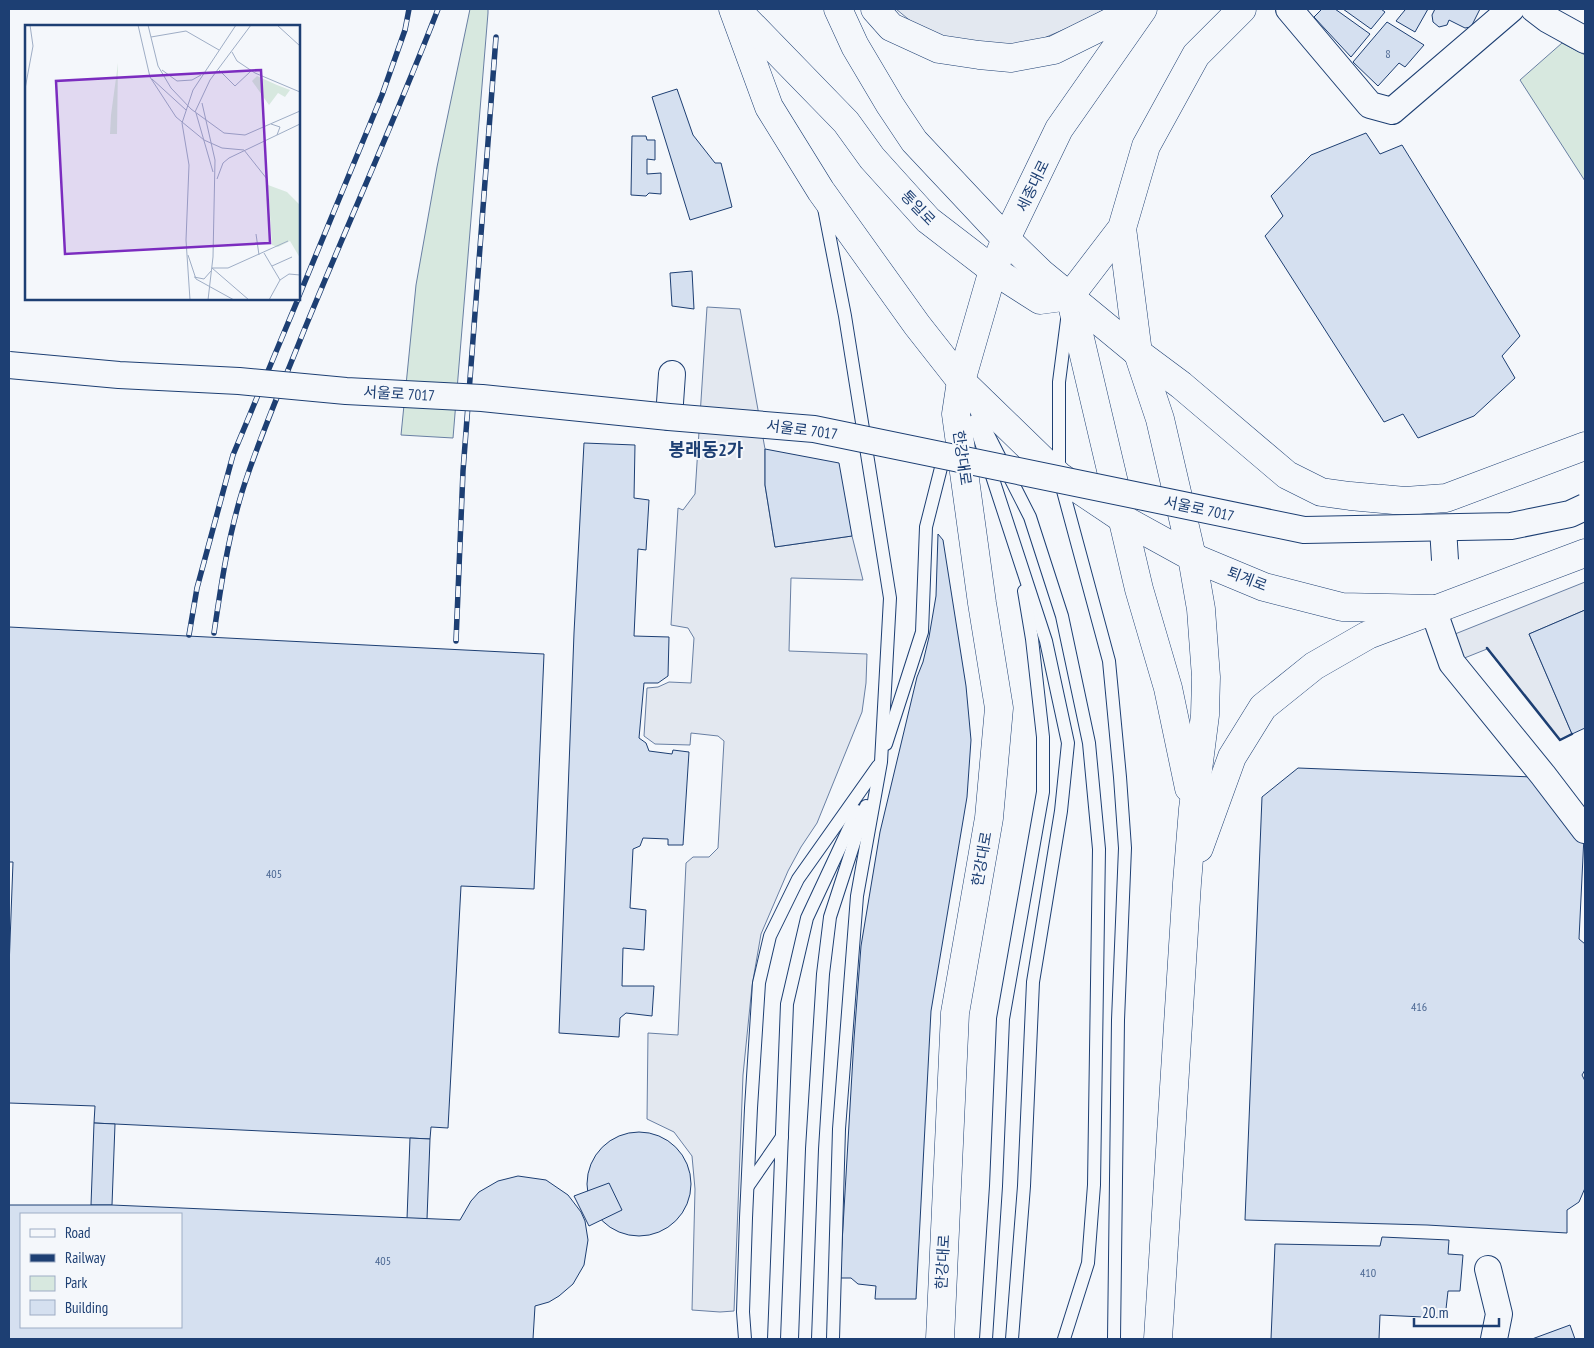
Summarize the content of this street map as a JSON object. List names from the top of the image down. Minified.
{"streets":{"main road":["세종대로","통일로","한강대로","퇴계로"],"street":["서울로 7017"]},"crossings":[["세종대로","통일로"],["세종대로","한강대로"],["세종대로","퇴계로"],["통일로","한강대로"],["통일로","퇴계로"],["한강대로","퇴계로"]],"districts":["봉래동2가"],"house_numbers":["8","405","416","405","410"],"legend":["Road","Railway","Park","Building"],"scale_bar":"20 m"}
